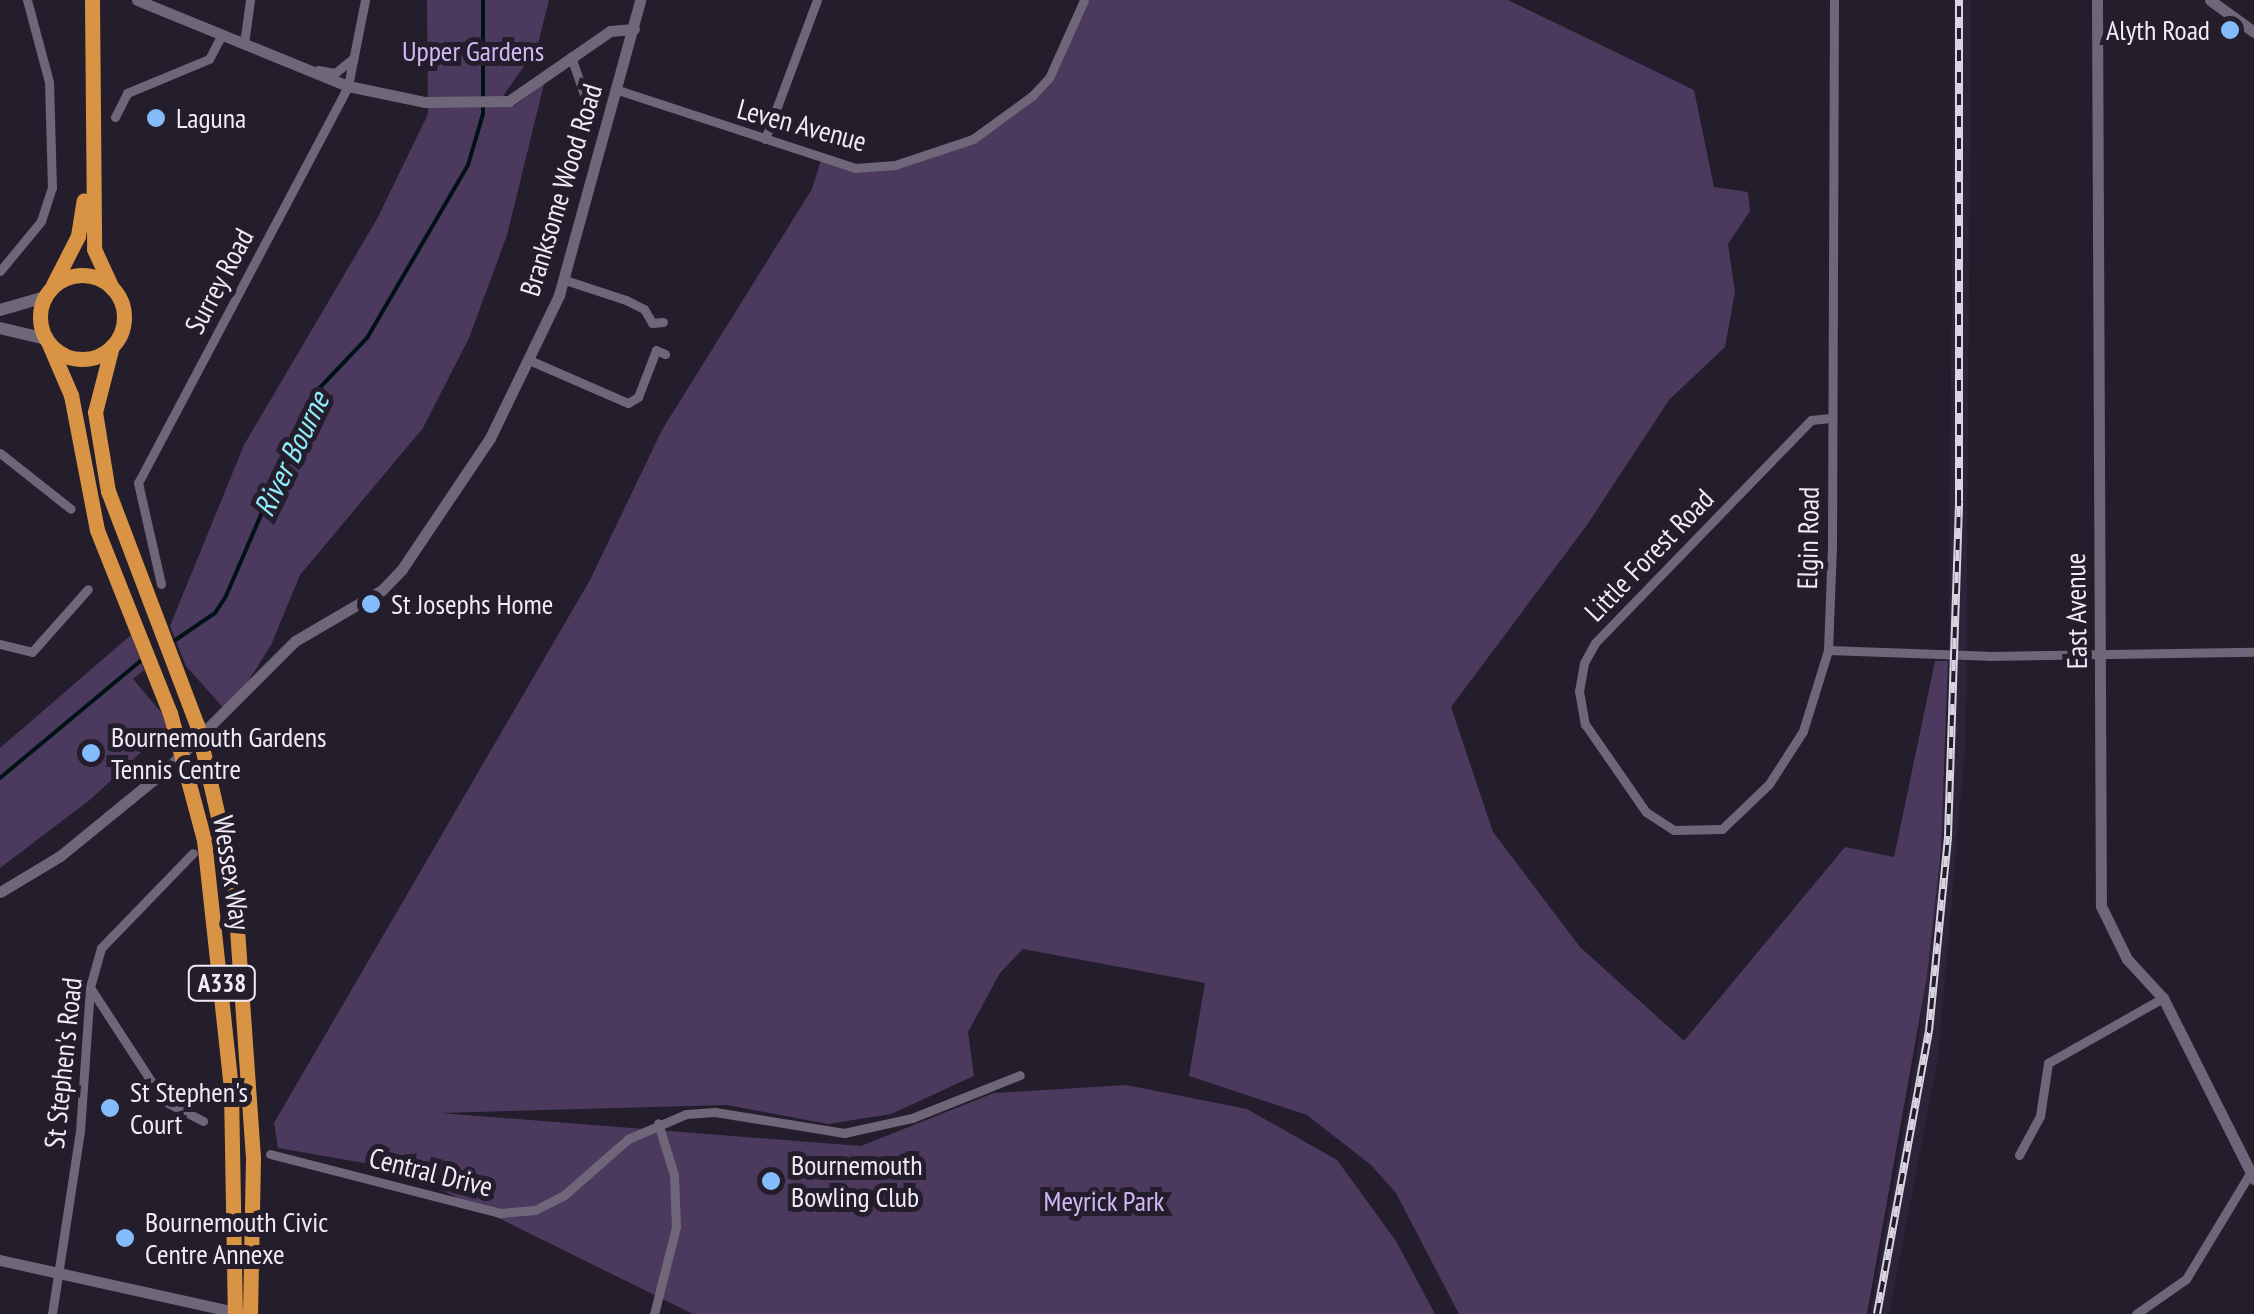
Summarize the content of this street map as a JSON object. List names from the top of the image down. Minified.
{"streets":{"highway":["Wessex Way","A338"],"street":["Leven Avenue","Branksome Wood Road","Surrey Road","Elgin Road","Little Forest Road","East Avenue","St Stephen's Road","Central Drive"]},"crossings":[["Leven Avenue","Branksome Wood Road"],["Elgin Road","Little Forest Road"]],"water":["River Bourne"],"parks":["Upper Gardens","Meyrick Park"],"places":["Alyth Road","Laguna","St Josephs Home","Bournemouth Gardens Tennis Centre","St Stephen's Court","Bournemouth Bowling Club","Bournemouth Civic Centre Annexe"]}
